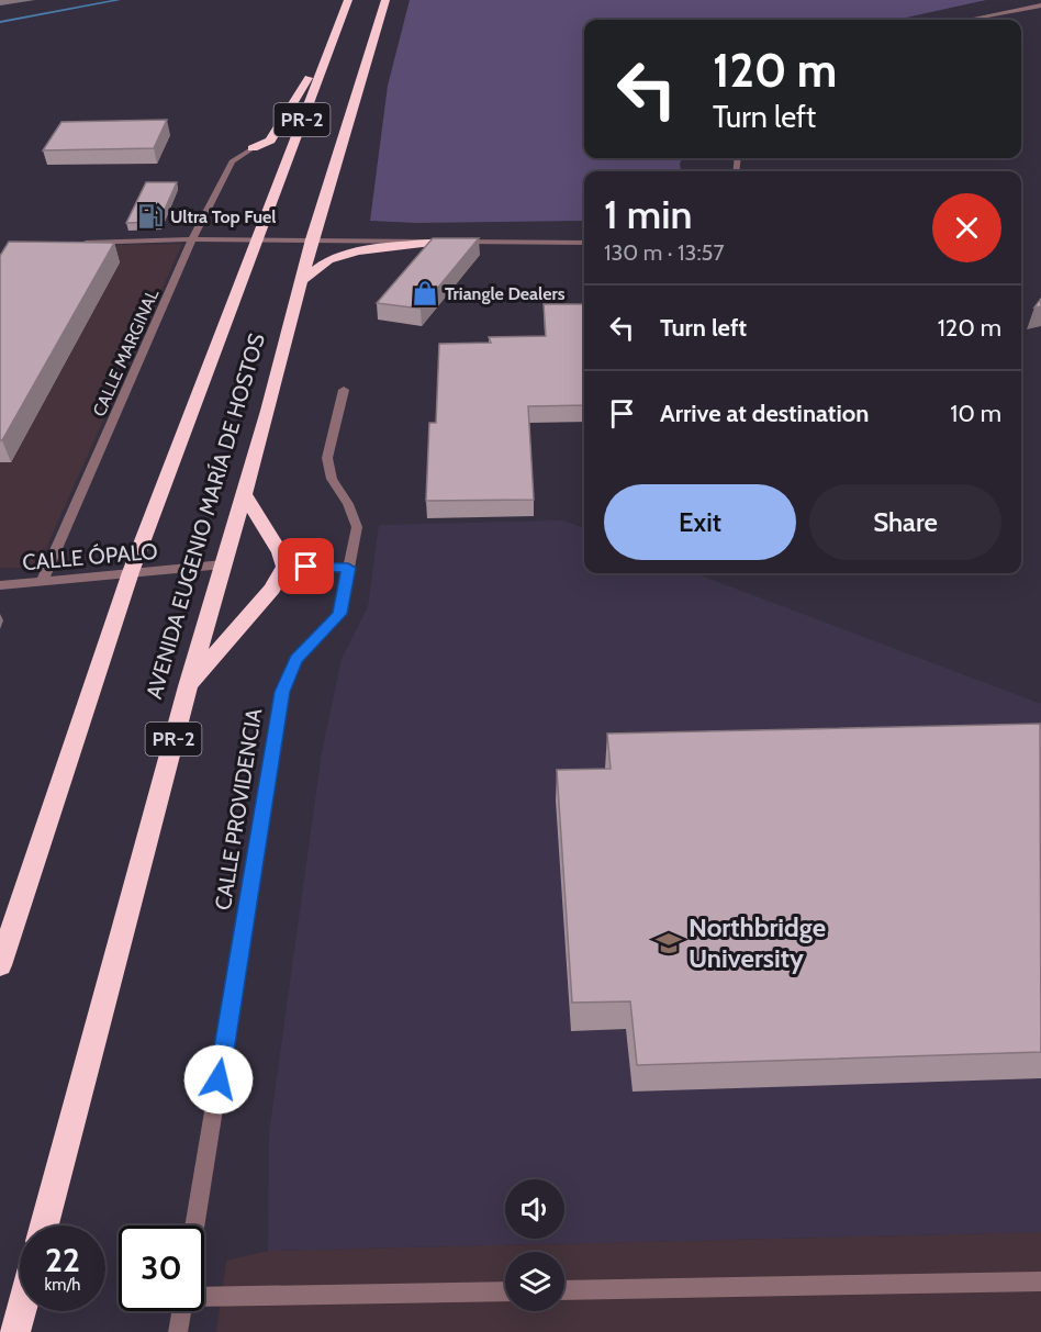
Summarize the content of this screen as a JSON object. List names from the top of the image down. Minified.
{"streets":{"highway":["PR-2","AVENIDA EUGENIO MARÍA DE HOSTOS"],"street":["CALLE MARGINAL","CALLE ÓPALO","CALLE PROVIDENCIA"]},"crossings":[["CALLE MARGINAL","CALLE ÓPALO"],["AVENIDA EUGENIO MARÍA DE HOSTOS","CALLE ÓPALO"]],"places":{"fuel station":["Ultra Top Fuel"],"shop":["Triangle Dealers"],"school or university":["Northbridge University"]},"page":{"turn":["120 m","Turn left"],"heading":["1 min","130 m · 13:57"],"list":[{"name":"Turn left","value":"120 m"},{"name":"Arrive at destination","value":"10 m"}],"buttons":["Exit","Share"],"speed":"22 km/h","limit":"30"}}
